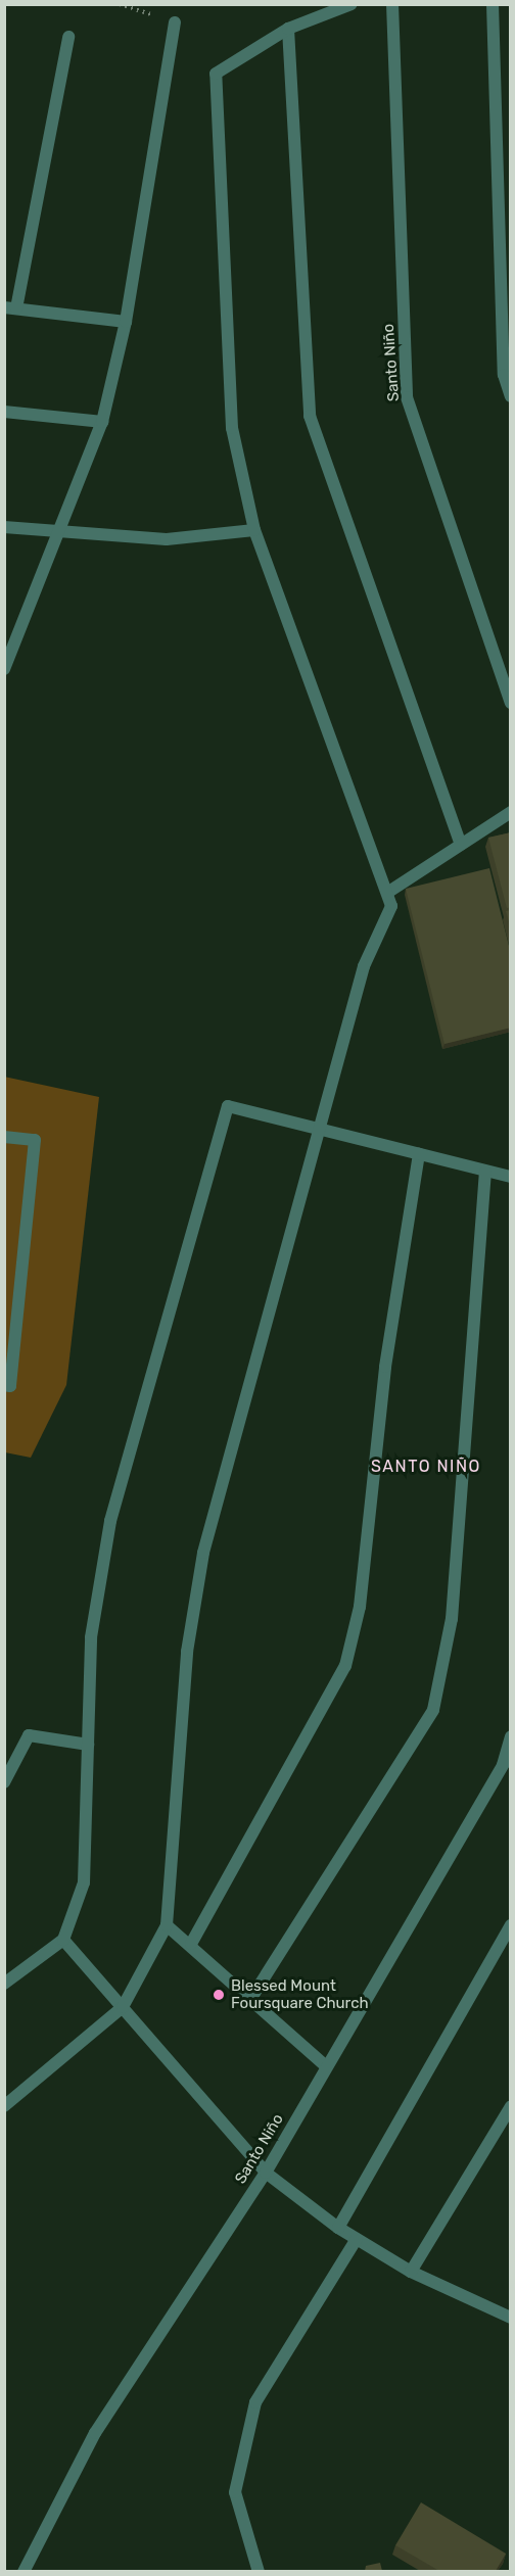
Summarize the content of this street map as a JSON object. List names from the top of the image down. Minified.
{"streets":{"street":["Santo Niño"]},"districts":["SANTO NIÑO"],"places":["Blessed Mount Foursquare Church"]}
